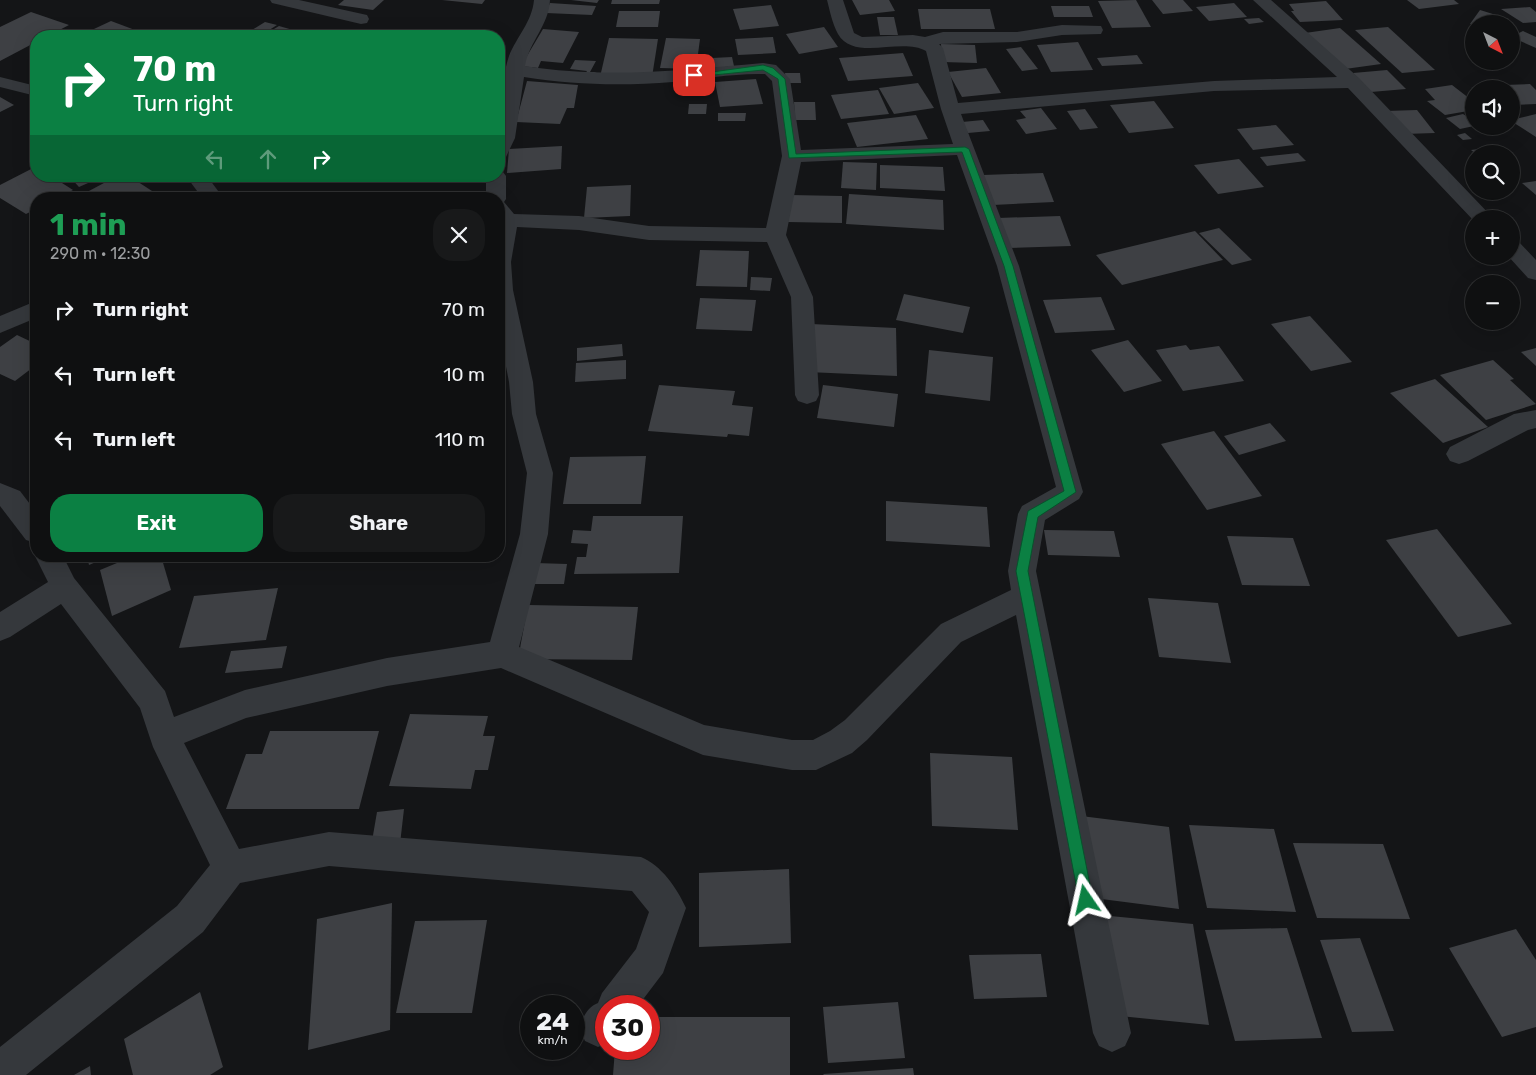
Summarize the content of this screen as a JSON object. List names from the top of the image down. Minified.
{"north":"bottom right","page":{"map_buttons":["+","−"],"turn":["70 m","Turn right"],"heading":["1 min","290 m · 12:30"],"list":[{"name":"Turn right","value":"70 m"},{"name":"Turn left","value":"10 m"},{"name":"Turn left","value":"110 m"}],"buttons":["Exit","Share"],"speed":"24 km/h","limit":"30"}}
